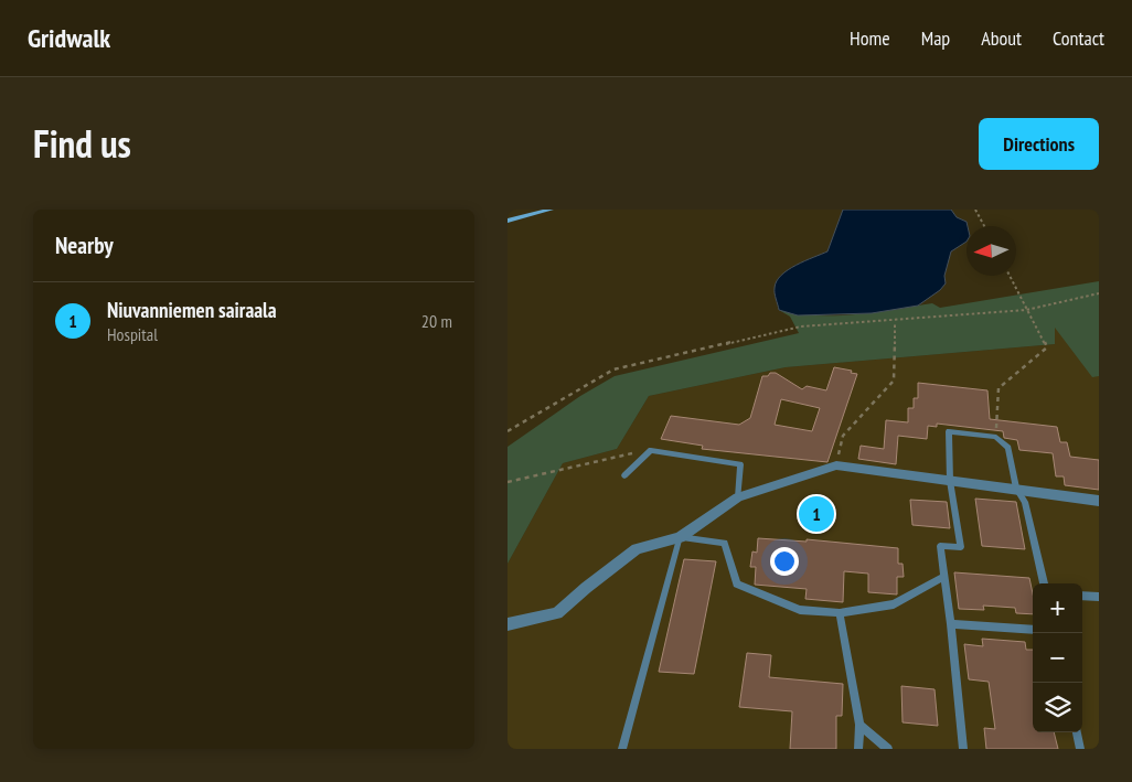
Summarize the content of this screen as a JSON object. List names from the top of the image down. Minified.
{"north":"left","page":{"header":"Gridwalk","nav":["Home","Map","About","Contact"],"title":"Find us","buttons":"Directions","heading":"Nearby","list":[{"mark":"1","name":"Niuvanniemen sairaala","note":"Hospital","value":"20 m"}],"pins":"1","map_buttons":["+","−"]}}
